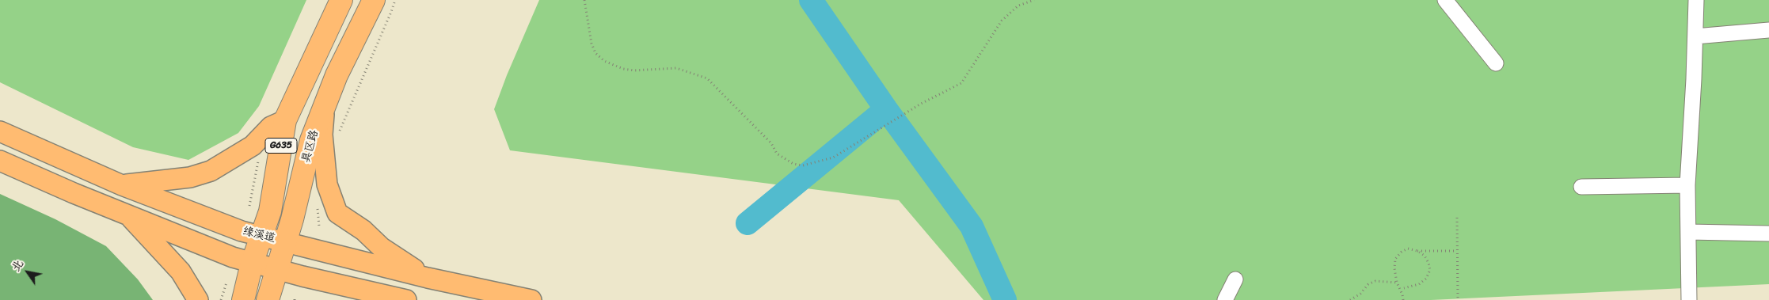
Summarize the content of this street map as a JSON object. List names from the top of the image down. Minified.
{"streets":{"highway":["G635","具区路"],"main road":["缘溪道"]},"crossings":[["G635","缘溪道"],["具区路","缘溪道"]],"north":"top left"}
